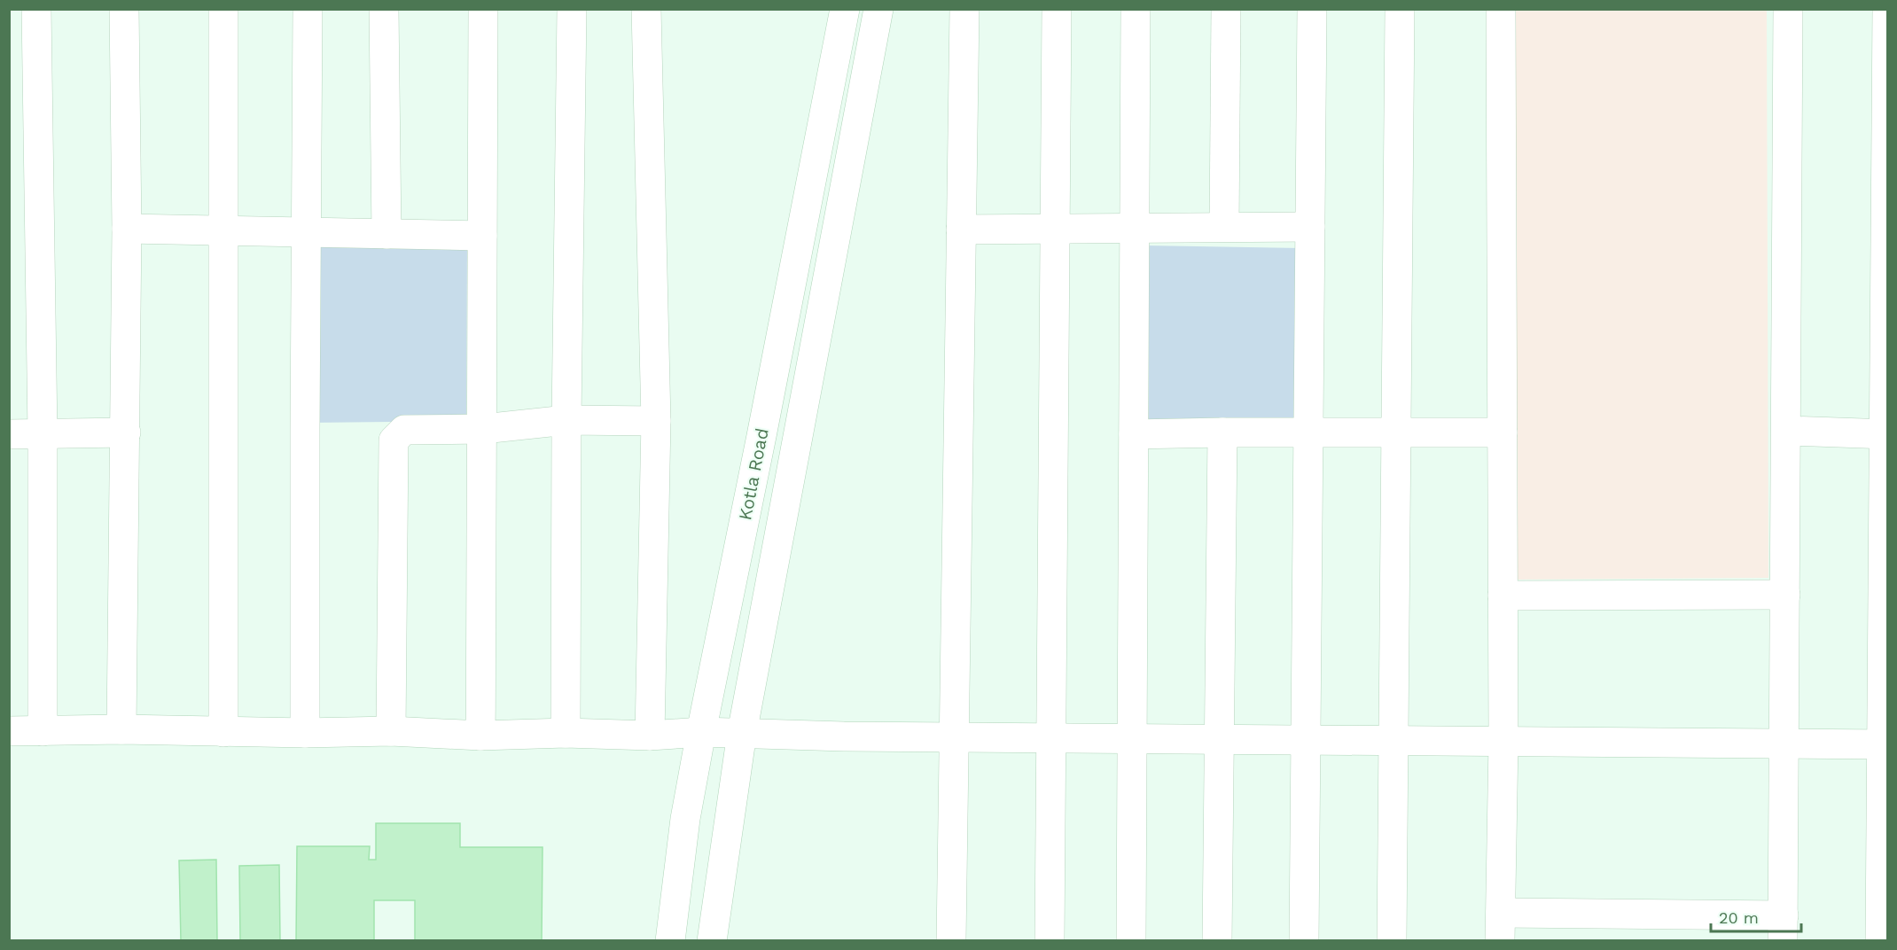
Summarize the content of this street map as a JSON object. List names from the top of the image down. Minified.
{"streets":{"street":["Kotla Road"]},"scale_bar":"20 m"}
